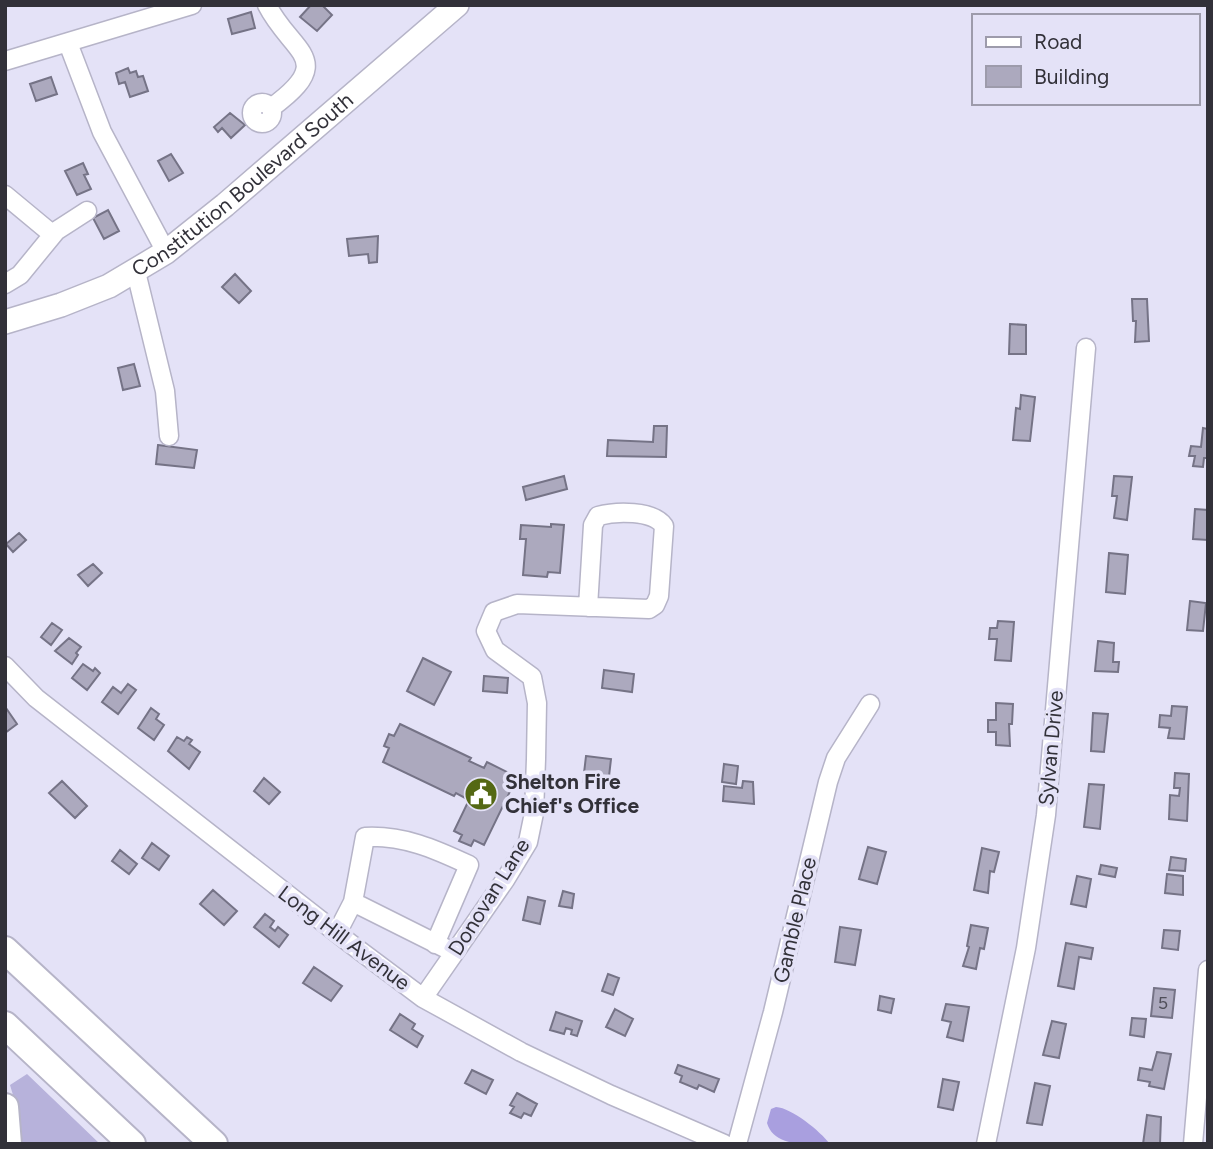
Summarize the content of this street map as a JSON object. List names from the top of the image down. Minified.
{"streets":{"main road":["Constitution Boulevard South"],"street":["Sylvan Drive","Donovan Lane","Gamble Place","Long Hill Avenue"]},"crossings":[["Donovan Lane","Long Hill Avenue"]],"places":{"public building":["Shelton Fire Chief's Office"]},"house_numbers":["5"],"legend":["Road","Building"]}
